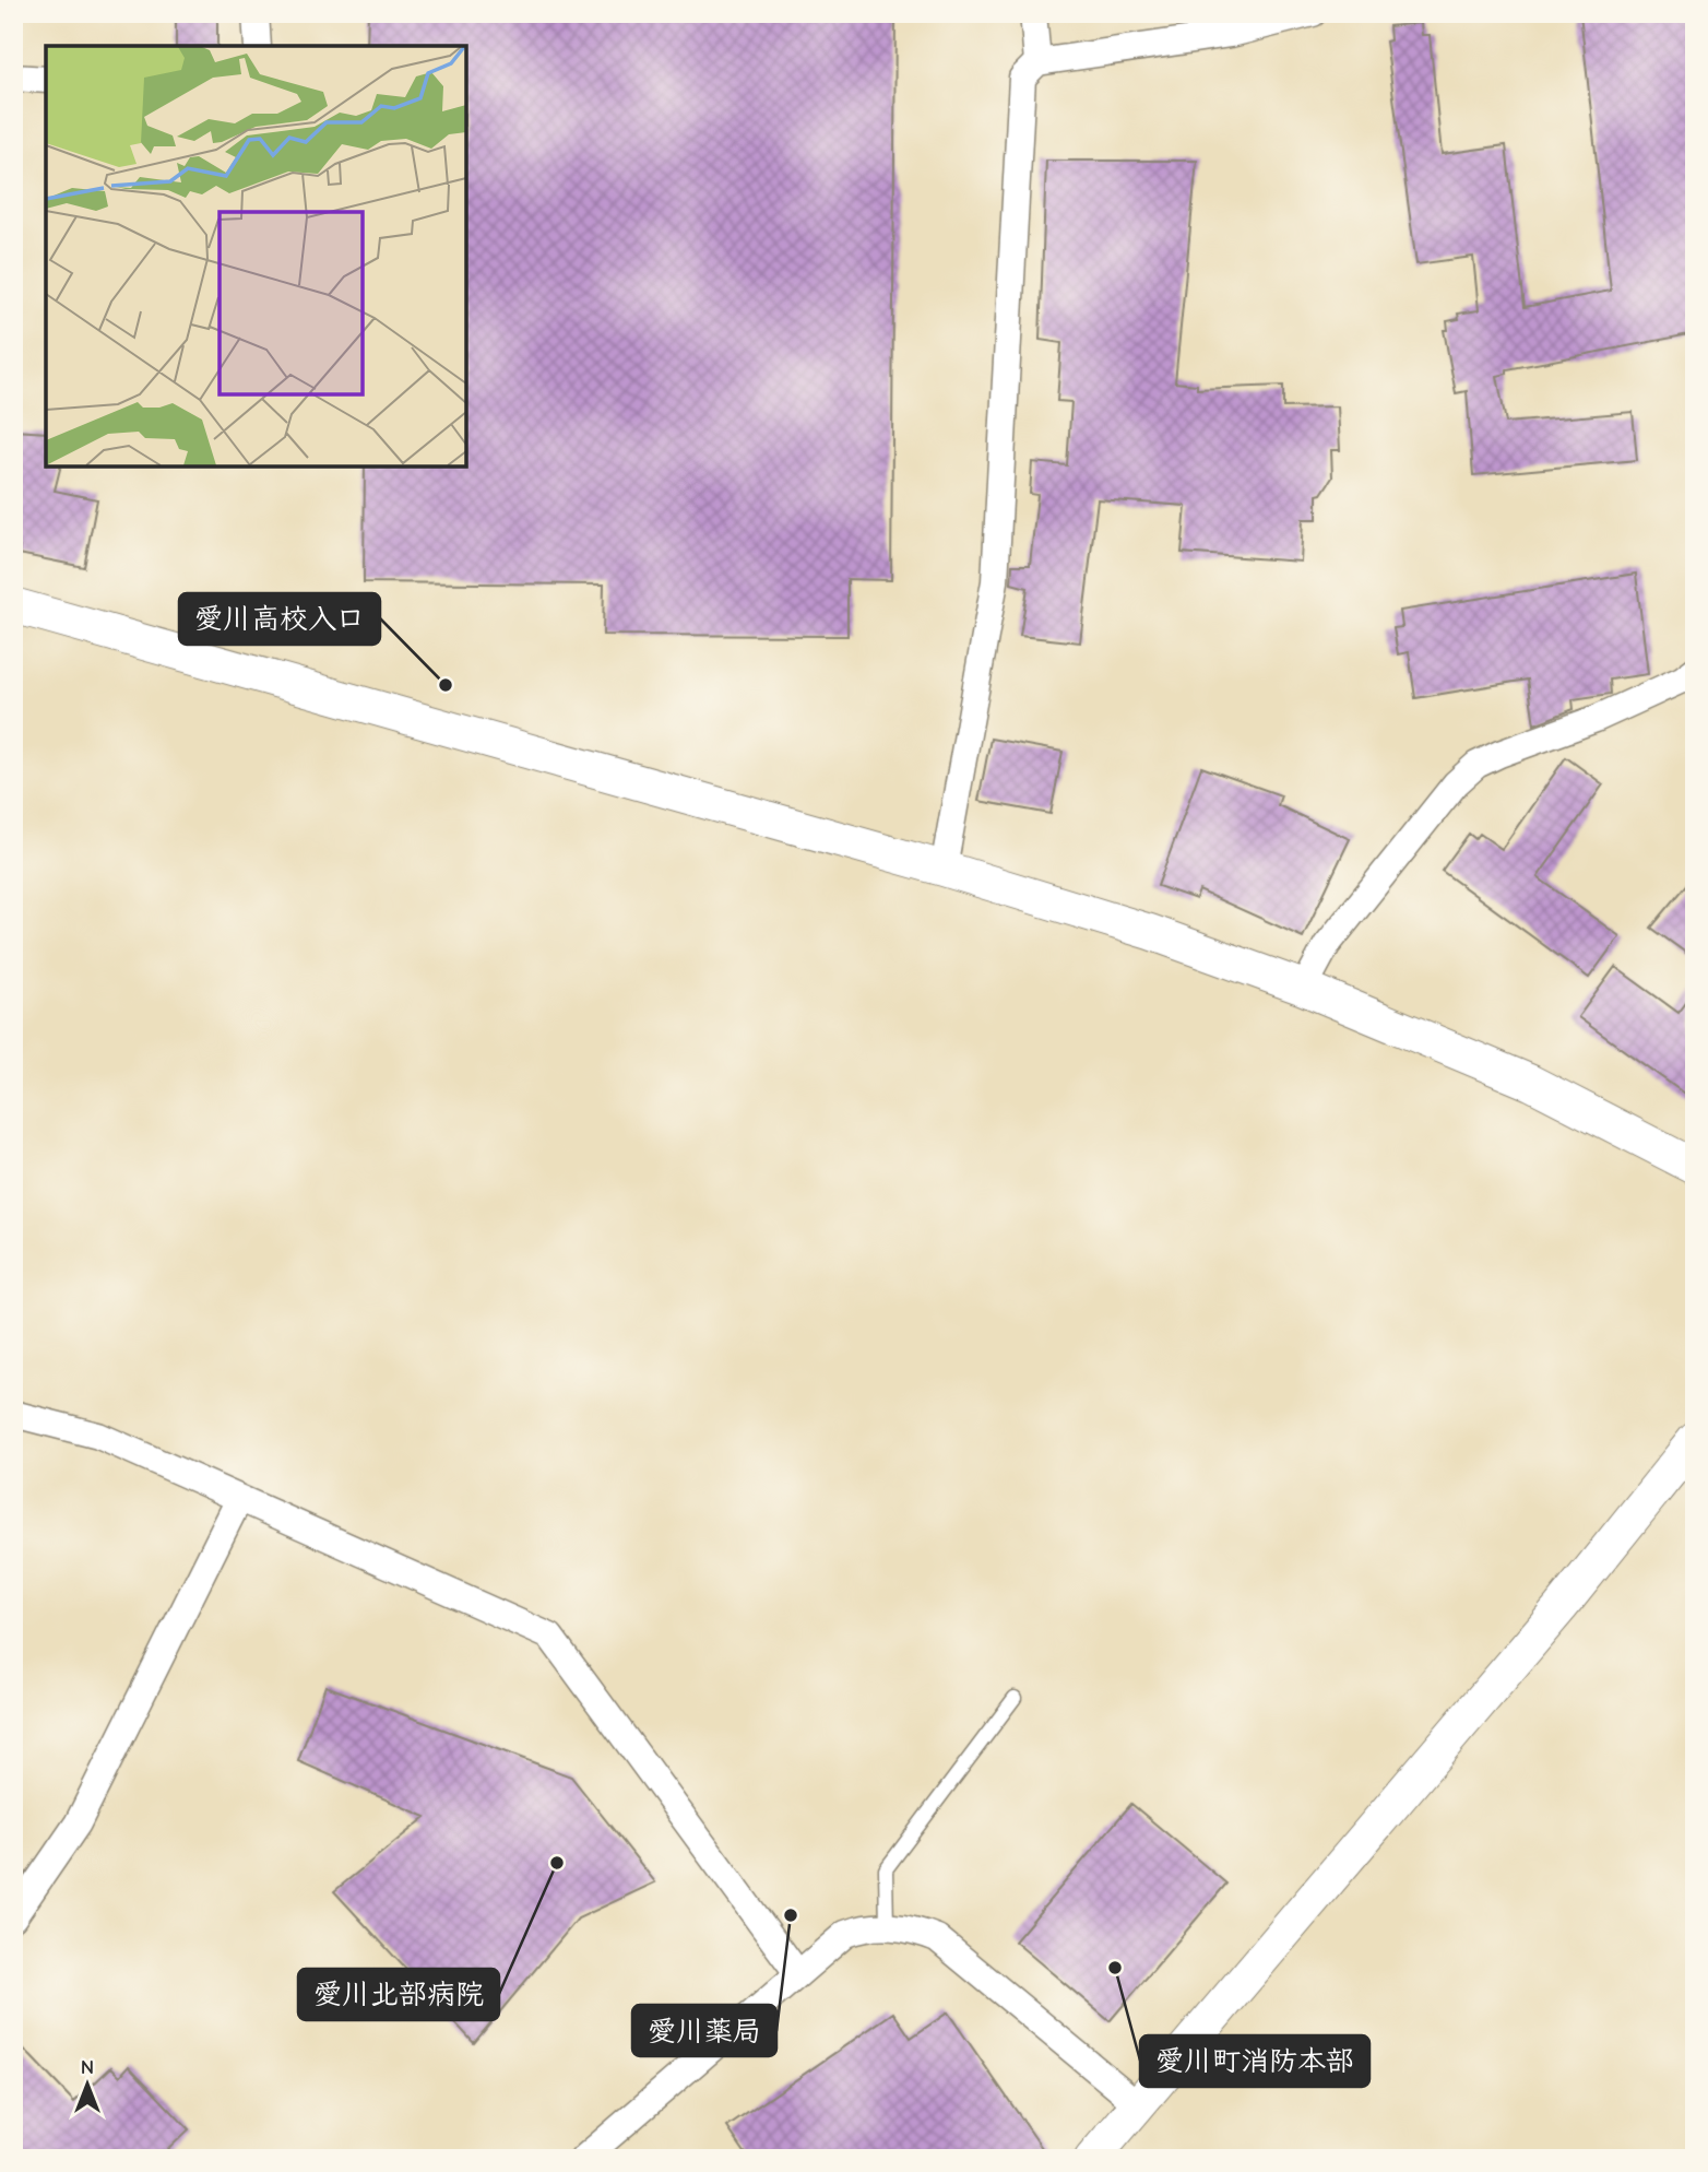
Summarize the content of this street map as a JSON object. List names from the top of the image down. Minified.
{"places":["愛川高校入口","愛川北部病院","愛川薬局","愛川町消防本部"],"north":"top"}
